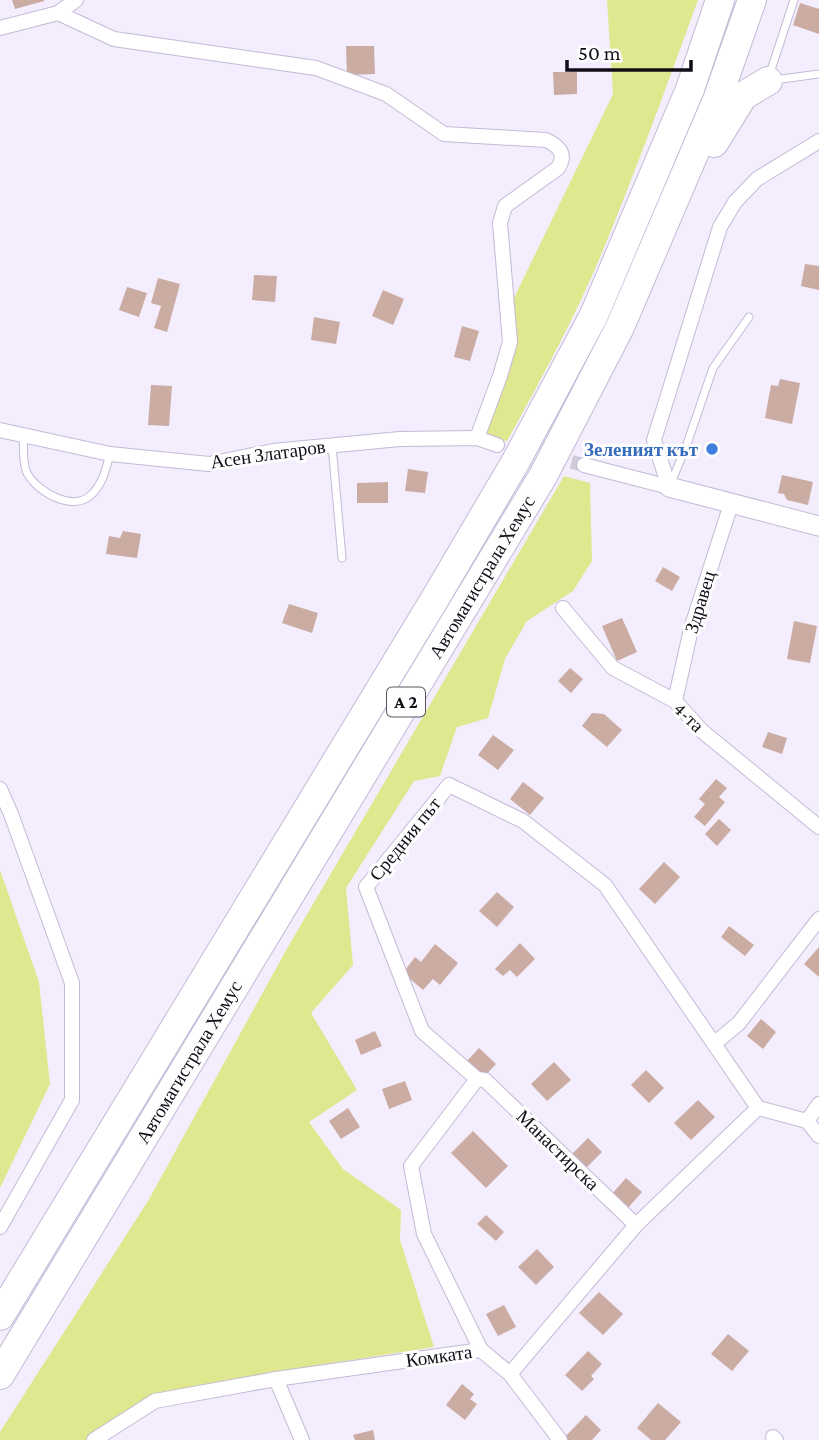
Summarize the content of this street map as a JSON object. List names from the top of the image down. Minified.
{"streets":{"highway":["Автомагистрала Хемус","A 2"],"street":["Асен Златаров","Здравец","4-та","Средния път","Манастирска","Комката"]},"crossings":[["Здравец","4-та"],["Средния път","Манастирска"]],"places":["Зеленият кът"],"scale_bar":"50 m"}
